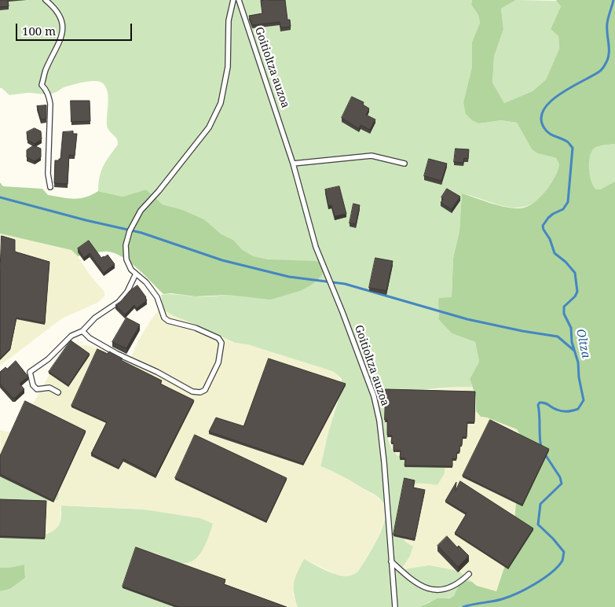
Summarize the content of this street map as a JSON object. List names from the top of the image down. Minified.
{"streets":{"lane":["Goitioltza auzoa"]},"water":["Oltza"],"scale_bar":"100 m"}
